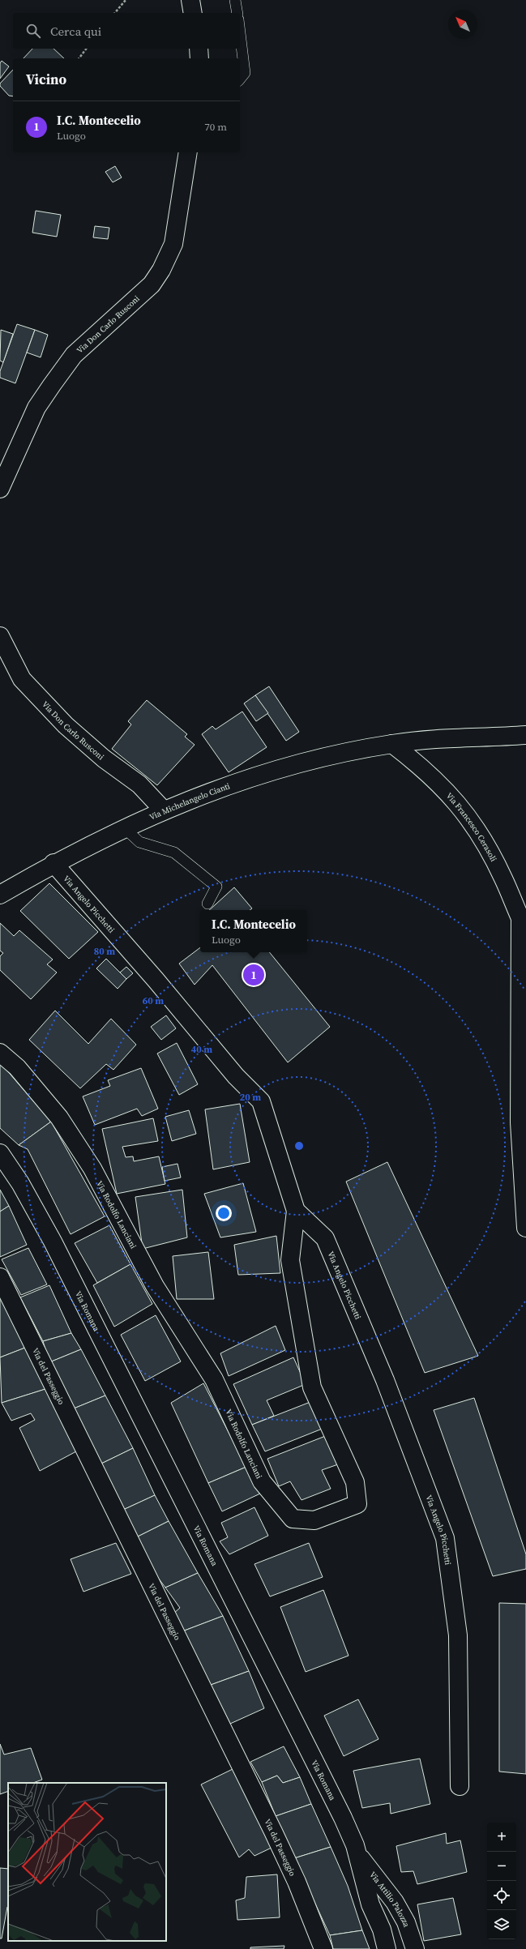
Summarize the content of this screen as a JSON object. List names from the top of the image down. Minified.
{"streets":{"street":["Via Don Carlo Rusconi","Via Michelangelo Cianti","Via Francesco Cerasoli","Via Angelo Picchetti","Via Rodolfo Lanciani","Via Romana","Via del Passeggio","Via Attilio Palozza"]},"crossings":[["Via Don Carlo Rusconi","Via Michelangelo Cianti"],["Via Michelangelo Cianti","Via Francesco Cerasoli"],["Via Michelangelo Cianti","Via Angelo Picchetti"],["Via Angelo Picchetti","Via Rodolfo Lanciani"],["Via Romana","Via Attilio Palozza"]],"north":"top left","page":{"search":"Cerca qui","heading":"Vicino","list":[{"mark":"1","name":"I.C. Montecelio","note":"Luogo","value":"70 m"}],"popup":["I.C. Montecelio","Luogo"],"pins":"1","map_buttons":["+","−"]},"rings":["80 m","60 m","40 m","20 m"]}
